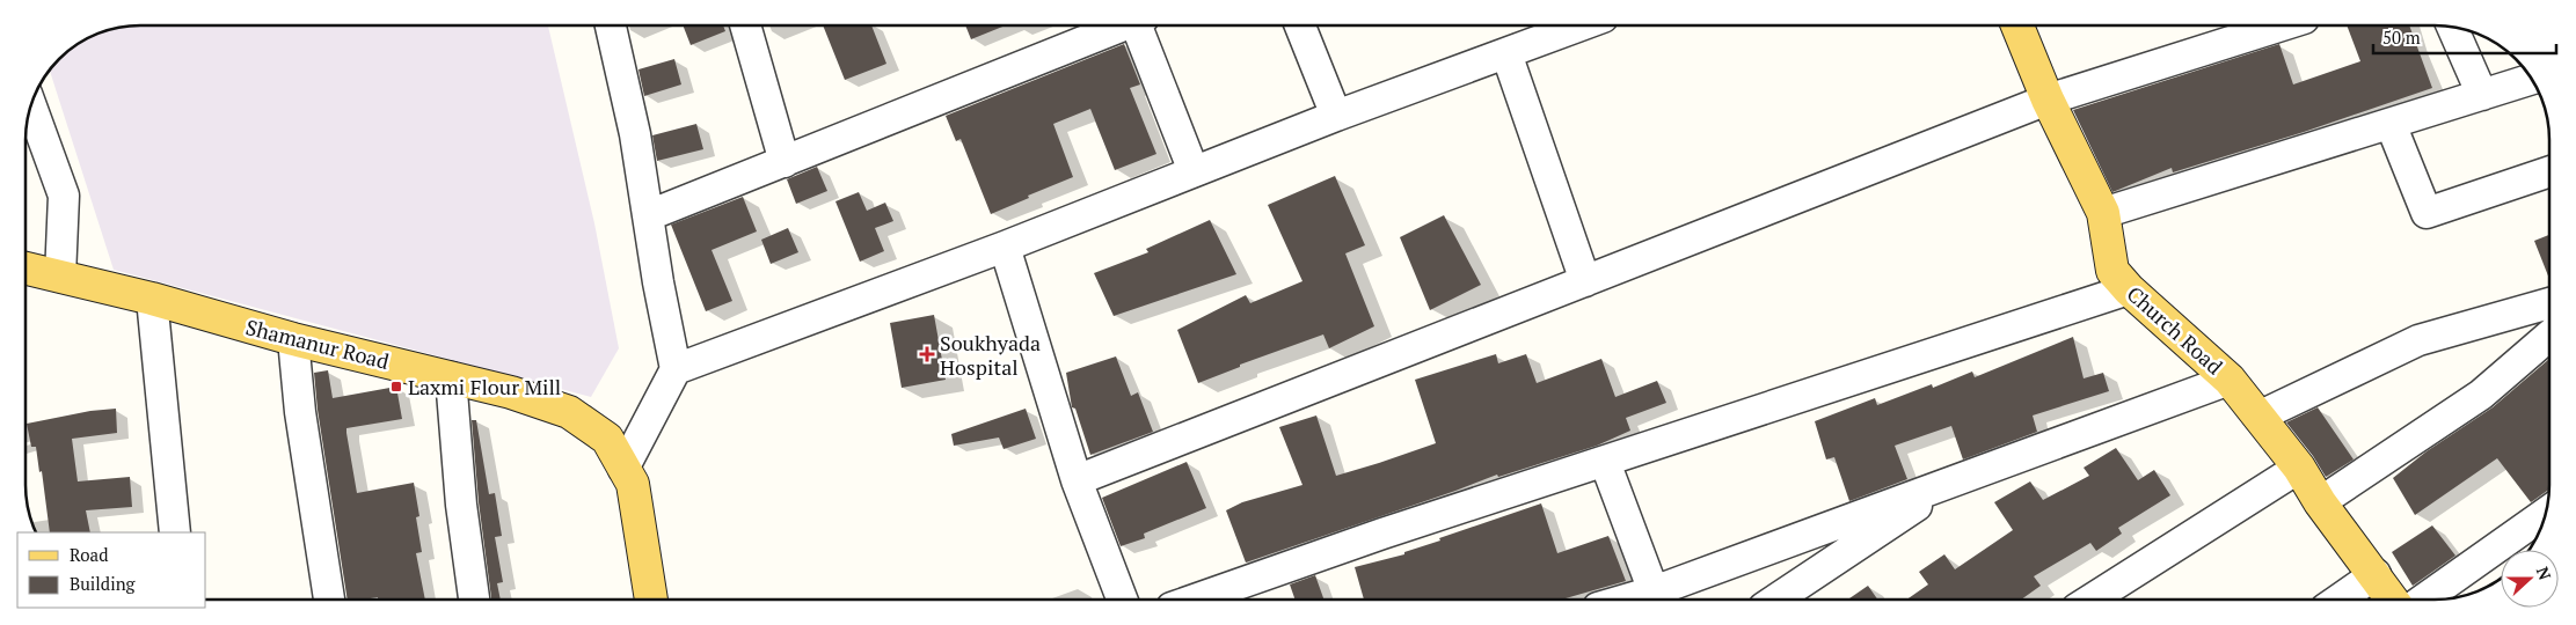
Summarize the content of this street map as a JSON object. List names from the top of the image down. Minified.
{"streets":{"main road":["Church Road","Shamanur Road"]},"places":{"health":["Soukhyada Hospital"],"transit":["Laxmi Flour Mill"]},"legend":["Road","Building"],"scale_bar":"50 m","north":"right"}
